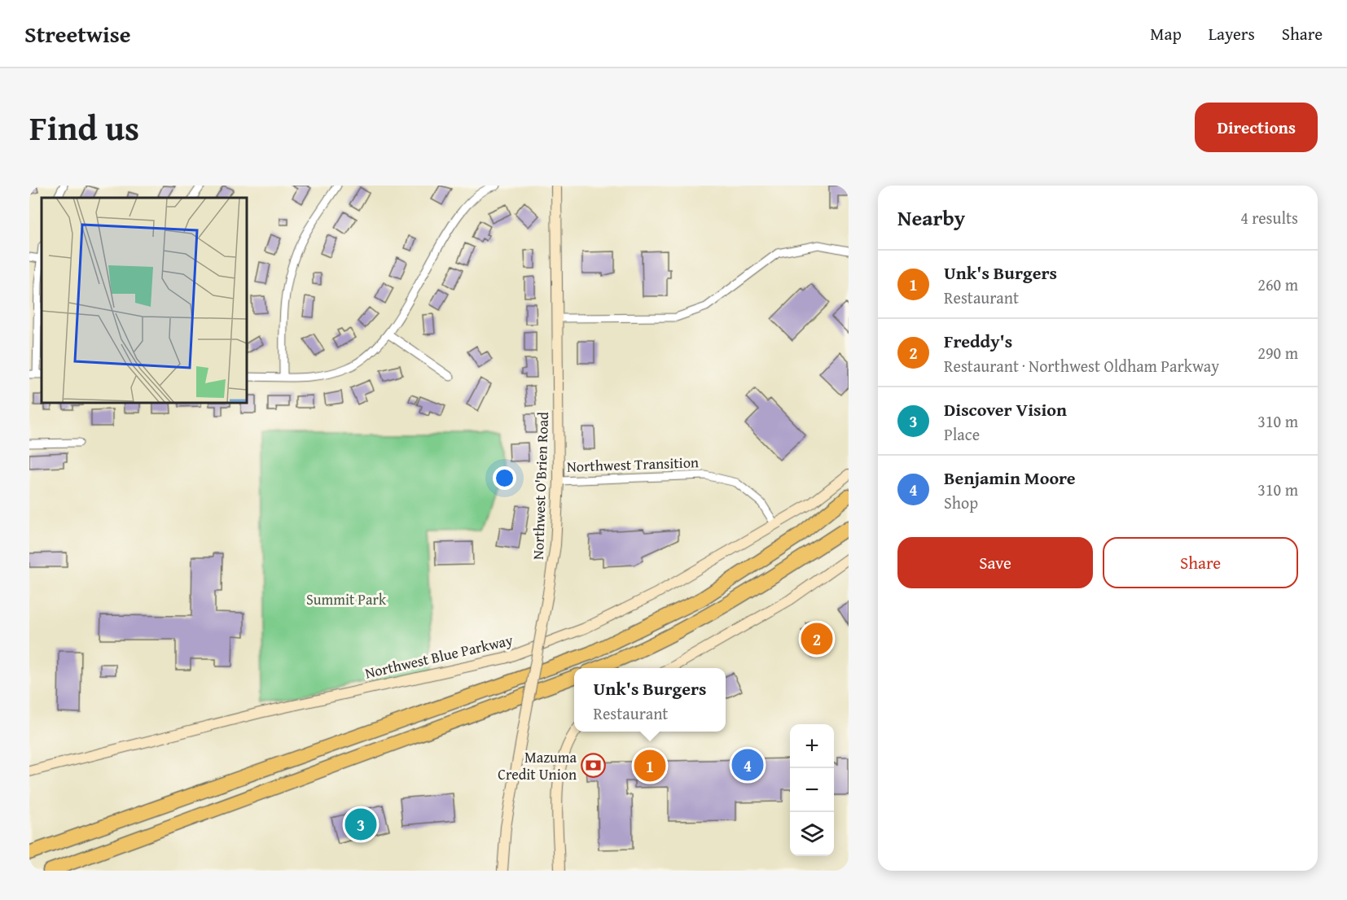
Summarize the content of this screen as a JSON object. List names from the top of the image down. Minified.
{"streets":{"street":["Northwest Transition","Northwest O'Brien Road","Northwest Blue Parkway"]},"crossings":[["Northwest Transition","Northwest O'Brien Road"],["Northwest Transition","Northwest Blue Parkway"]],"parks":["Summit Park"],"places":{"bank":["Mazuma Credit Union"]},"page":{"header":"Streetwise","nav":["Map","Layers","Share"],"title":"Find us","buttons":["Directions",["Save","Share"]],"heading":["Nearby","4 results"],"list":[{"mark":"1","name":"Unk's Burgers","note":"Restaurant","value":"260 m"},{"mark":"2","name":"Freddy's","note":"Restaurant · Northwest Oldham Parkway","value":"290 m"},{"mark":"3","name":"Discover Vision","note":"Place","value":"310 m"},{"mark":"4","name":"Benjamin Moore","note":"Shop","value":"310 m"}],"pins":["2","4","1","3"],"popup":["Unk's Burgers","Restaurant"],"map_buttons":["+","−"]}}
